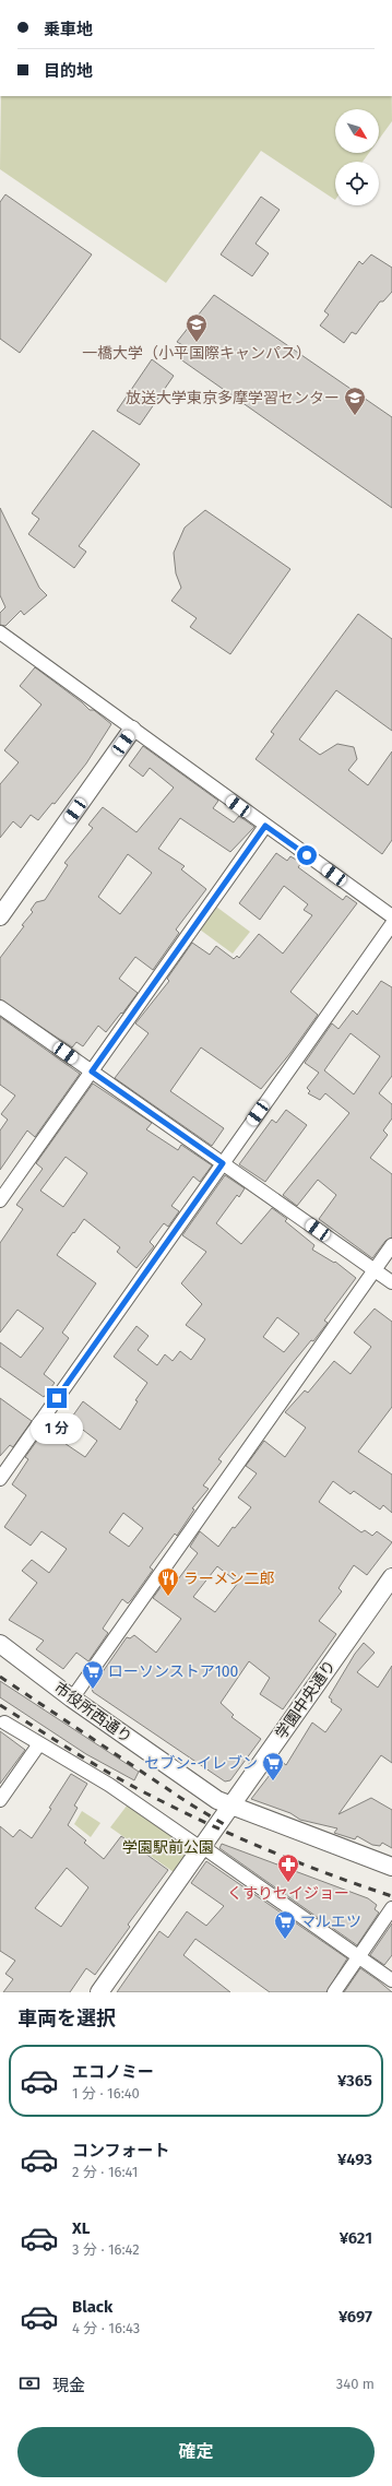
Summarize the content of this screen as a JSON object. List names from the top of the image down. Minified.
{"streets":{"street":["学園中央通り","市役所西通り"]},"crossings":[["学園中央通り","市役所西通り"]],"parks":["学園駅前公園"],"places":{"school or university":["一橋大学（小平国際キャンパス）","放送大学東京多摩学習センター"],"restaurant":["ラーメン二郎"],"supermarket":["ローソンストア100","セブン-イレブン","マルエツ"],"pharmacy":["くすりセイジョー"]},"north":"bottom right","page":{"banner":["乗車地","目的地"],"bubble":"1 分","heading":"車両を選択","list":[{"name":"エコノミー","note":"1 分 · 16:40","value":"¥365"},{"name":"コンフォート","note":"2 分 · 16:41","value":"¥493"},{"name":"XL","note":"3 分 · 16:42","value":"¥621"},{"name":"Black","note":"4 分 · 16:43","value":"¥697"}],"pay":["現金","340 m"],"buttons":"確定"}}
